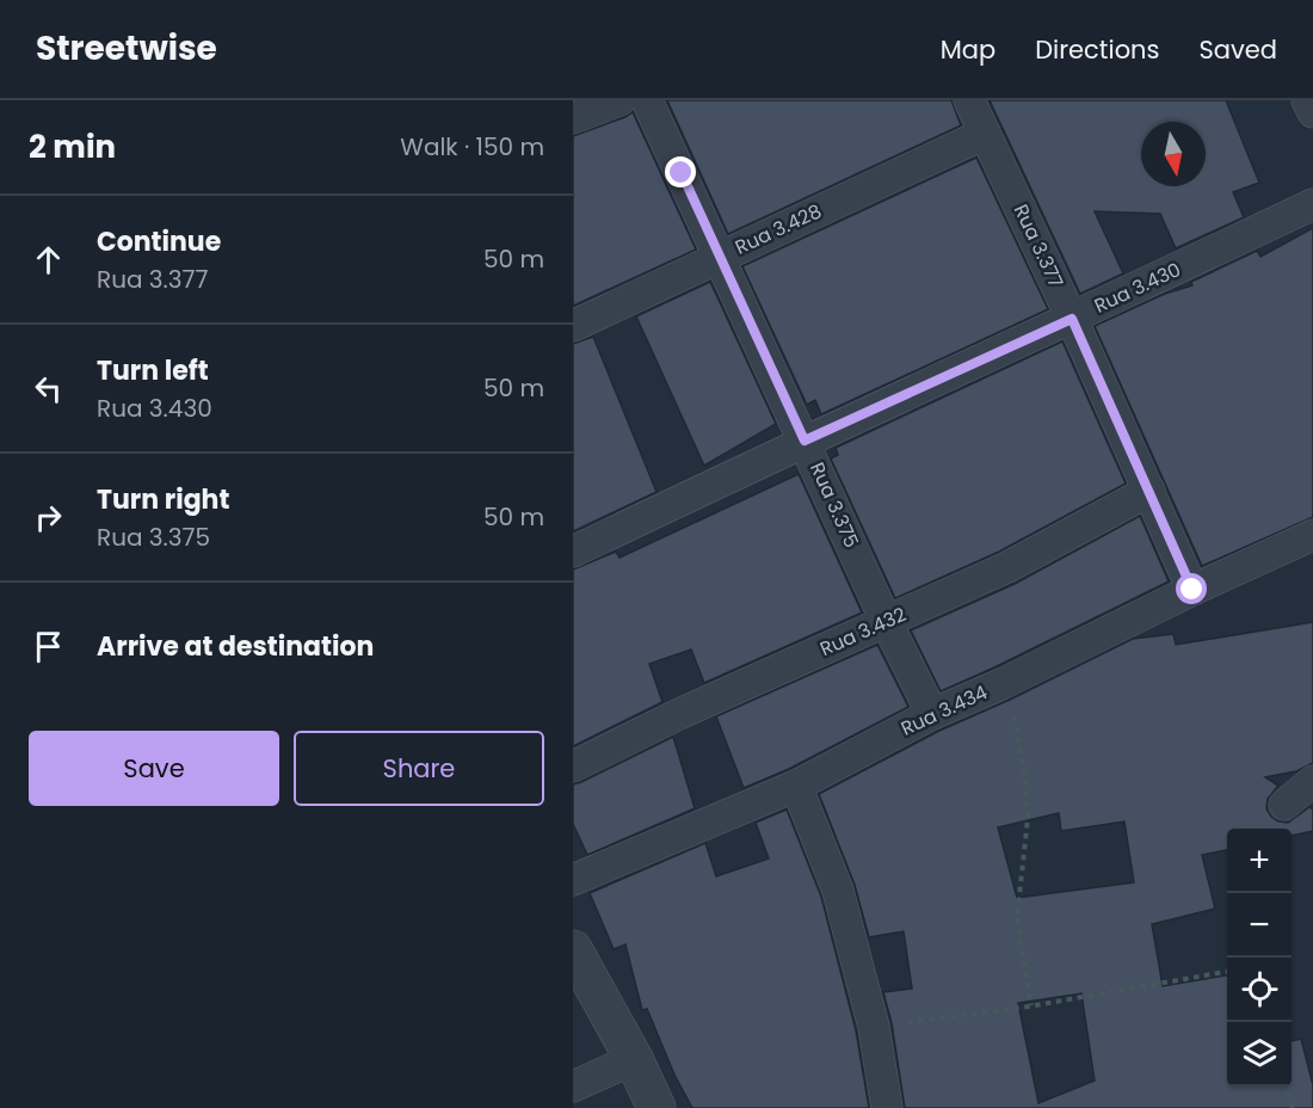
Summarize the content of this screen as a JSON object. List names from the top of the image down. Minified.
{"streets":{"street":["Rua 3.428","Rua 3.377","Rua 3.430","Rua 3.375","Rua 3.432","Rua 3.434"]},"crossings":[["Rua 3.428","Rua 3.377"],["Rua 3.428","Rua 3.375"],["Rua 3.377","Rua 3.430"],["Rua 3.377","Rua 3.432"],["Rua 3.377","Rua 3.434"],["Rua 3.430","Rua 3.375"],["Rua 3.375","Rua 3.432"],["Rua 3.375","Rua 3.434"]],"north":"bottom","page":{"header":"Streetwise","nav":["Map","Directions","Saved"],"heading":["2 min","Walk · 150 m"],"list":[["Continue","Rua 3.377","50 m"],["Turn left","Rua 3.430","50 m"],["Turn right","Rua 3.375","50 m"],"Arrive at destination"],"buttons":["Save","Share"],"map_buttons":["+","−"]}}
